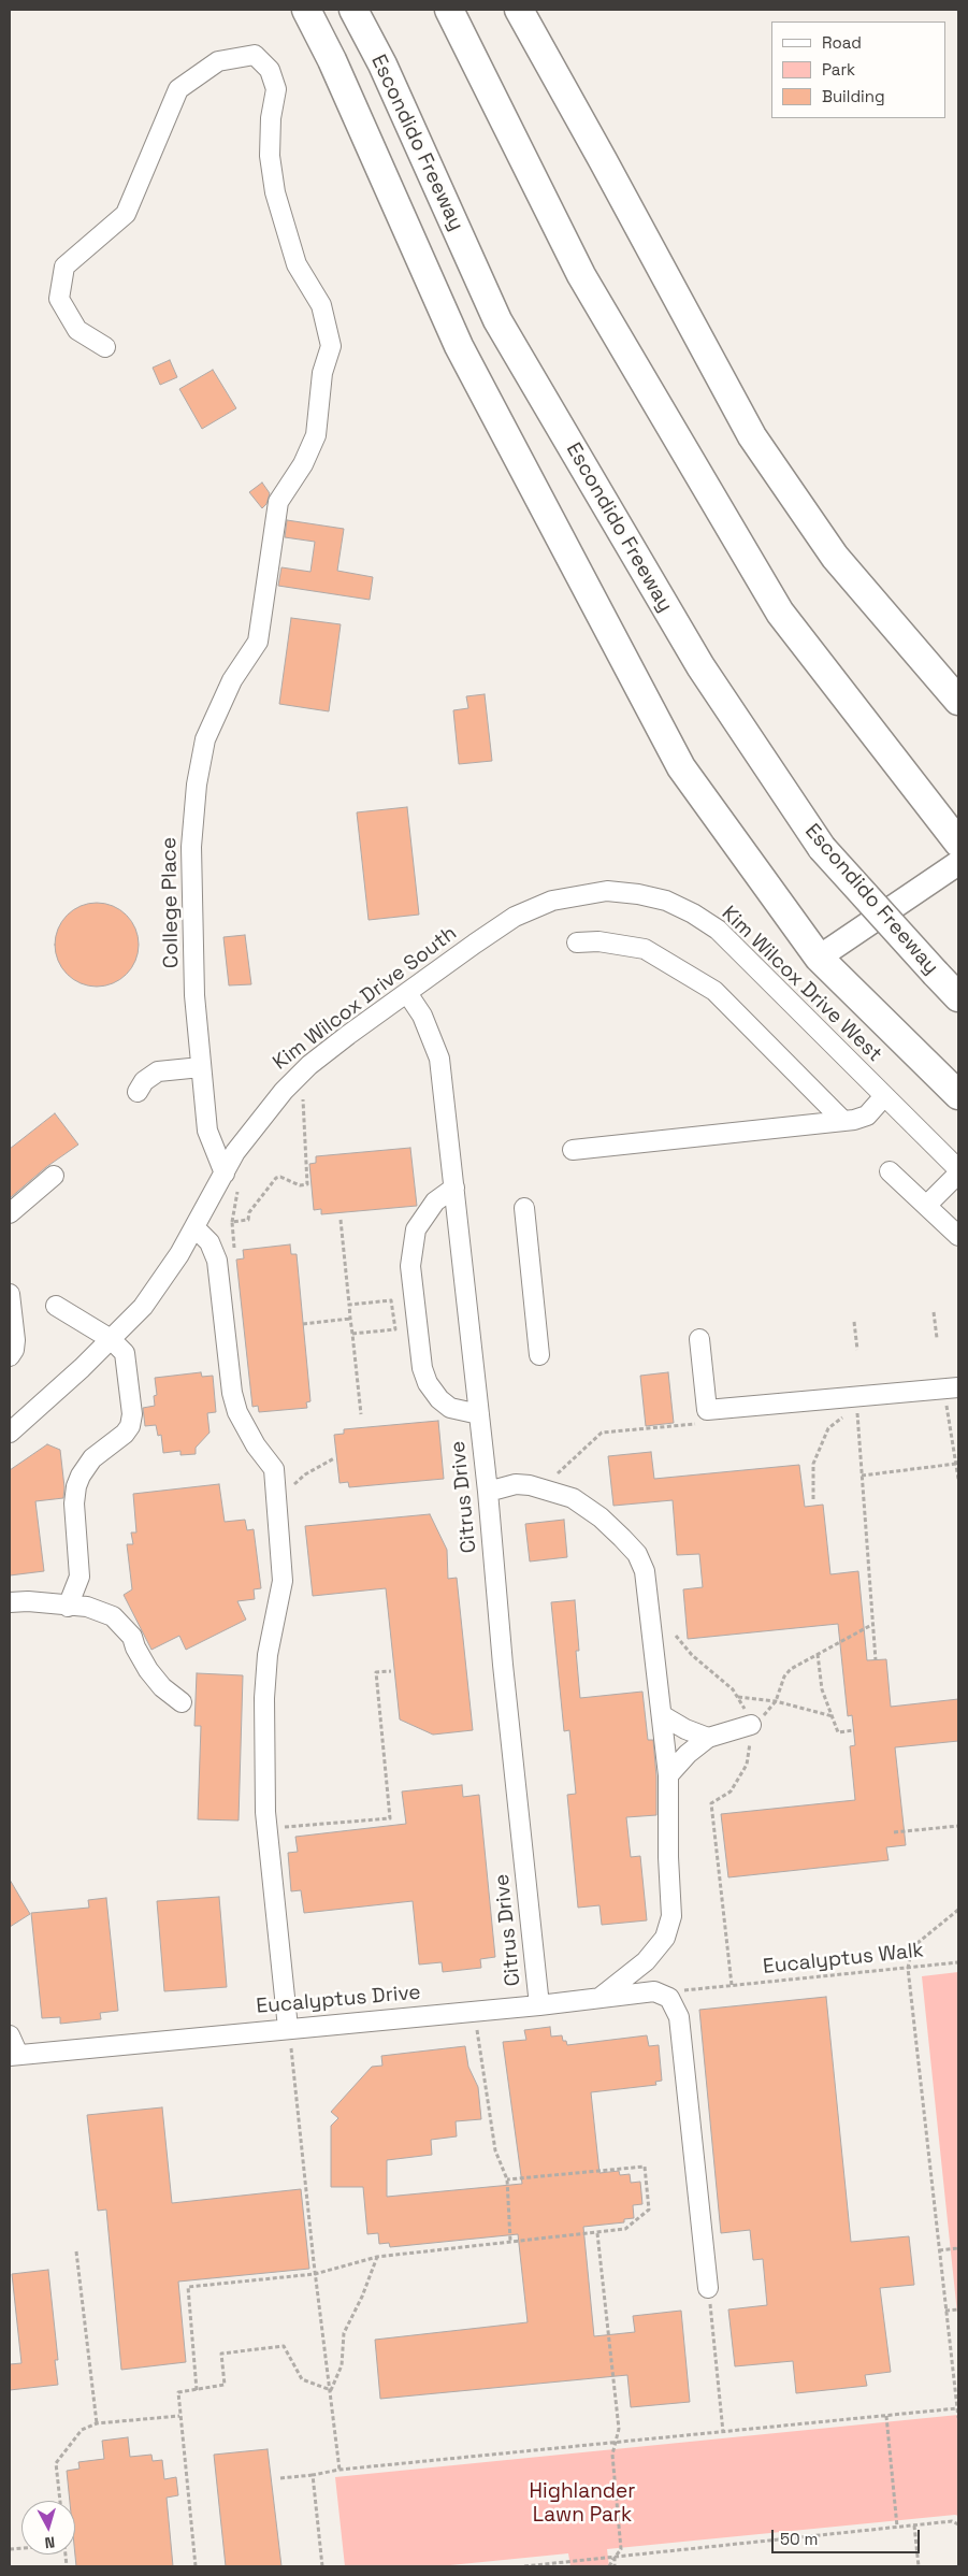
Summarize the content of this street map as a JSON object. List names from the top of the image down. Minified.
{"streets":{"highway":["Escondido Freeway"],"street":["College Place","Kim Wilcox Drive West","Kim Wilcox Drive South","Citrus Drive","Eucalyptus Drive"],"path":["Eucalyptus Walk"]},"crossings":[["College Place","Kim Wilcox Drive South"],["Kim Wilcox Drive West","Kim Wilcox Drive South"],["Kim Wilcox Drive South","Citrus Drive"],["Citrus Drive","Eucalyptus Drive"],["Eucalyptus Walk","Eucalyptus Drive"]],"parks":["Highlander Lawn Park"],"legend":["Road","Park","Building"],"scale_bar":"50 m","north":"bottom"}
